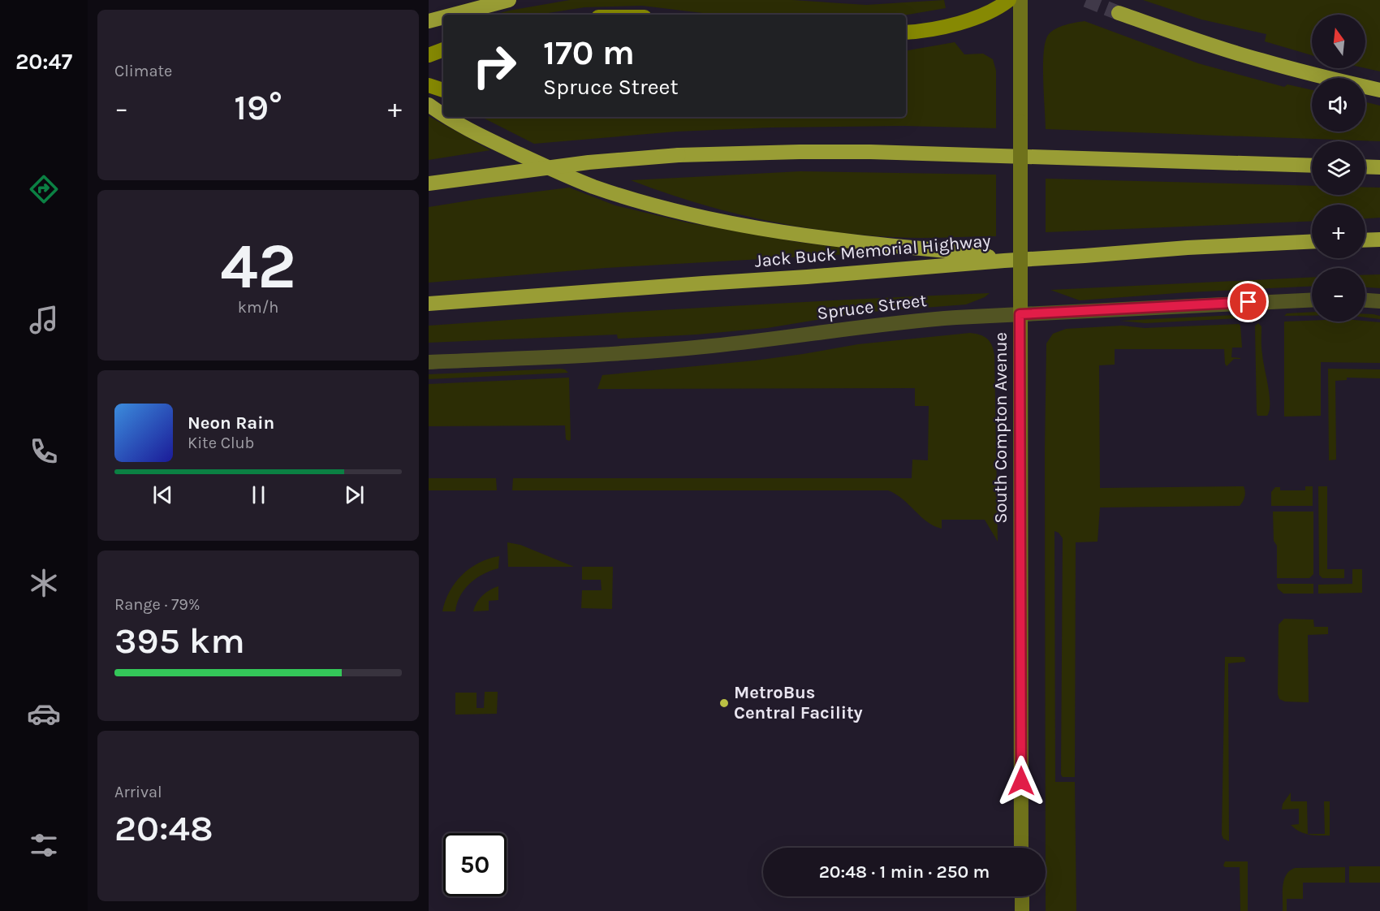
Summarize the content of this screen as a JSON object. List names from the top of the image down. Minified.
{"streets":{"highway":["Jack Buck Memorial Highway"],"main road":["South Compton Avenue"],"street":["Spruce Street"]},"crossings":[["Spruce Street","South Compton Avenue"]],"places":["MetroBus Central Facility"],"north":"top","page":{"tabs":"20:47","tile":["Climate",["42","km/h"],["Range · 79%","395 km"],["Arrival","20:48"]],"map_buttons":["+","−"],"turn":["170 m","Spruce Street"],"heat":["−","19°","+"],"song":["Neon Rain","Kite Club"],"limit":"50","trip":"20:48 · 1 min · 250 m"}}
